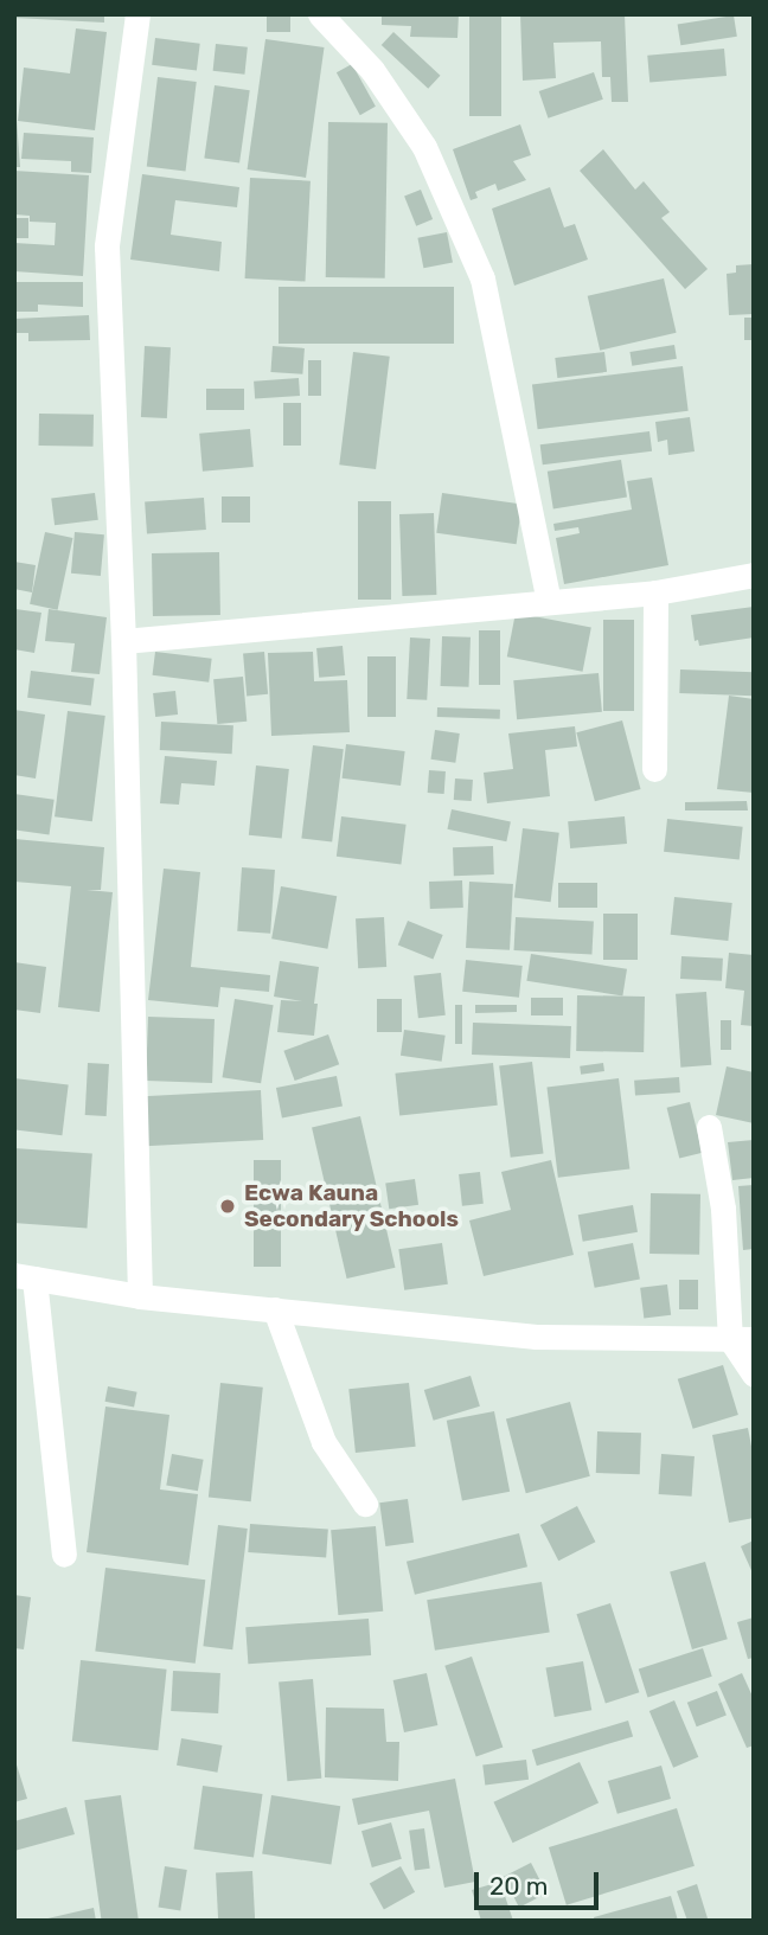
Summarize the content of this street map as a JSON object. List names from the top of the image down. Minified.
{"places":["Ecwa Kauna Secondary Schools"],"scale_bar":"20 m"}
